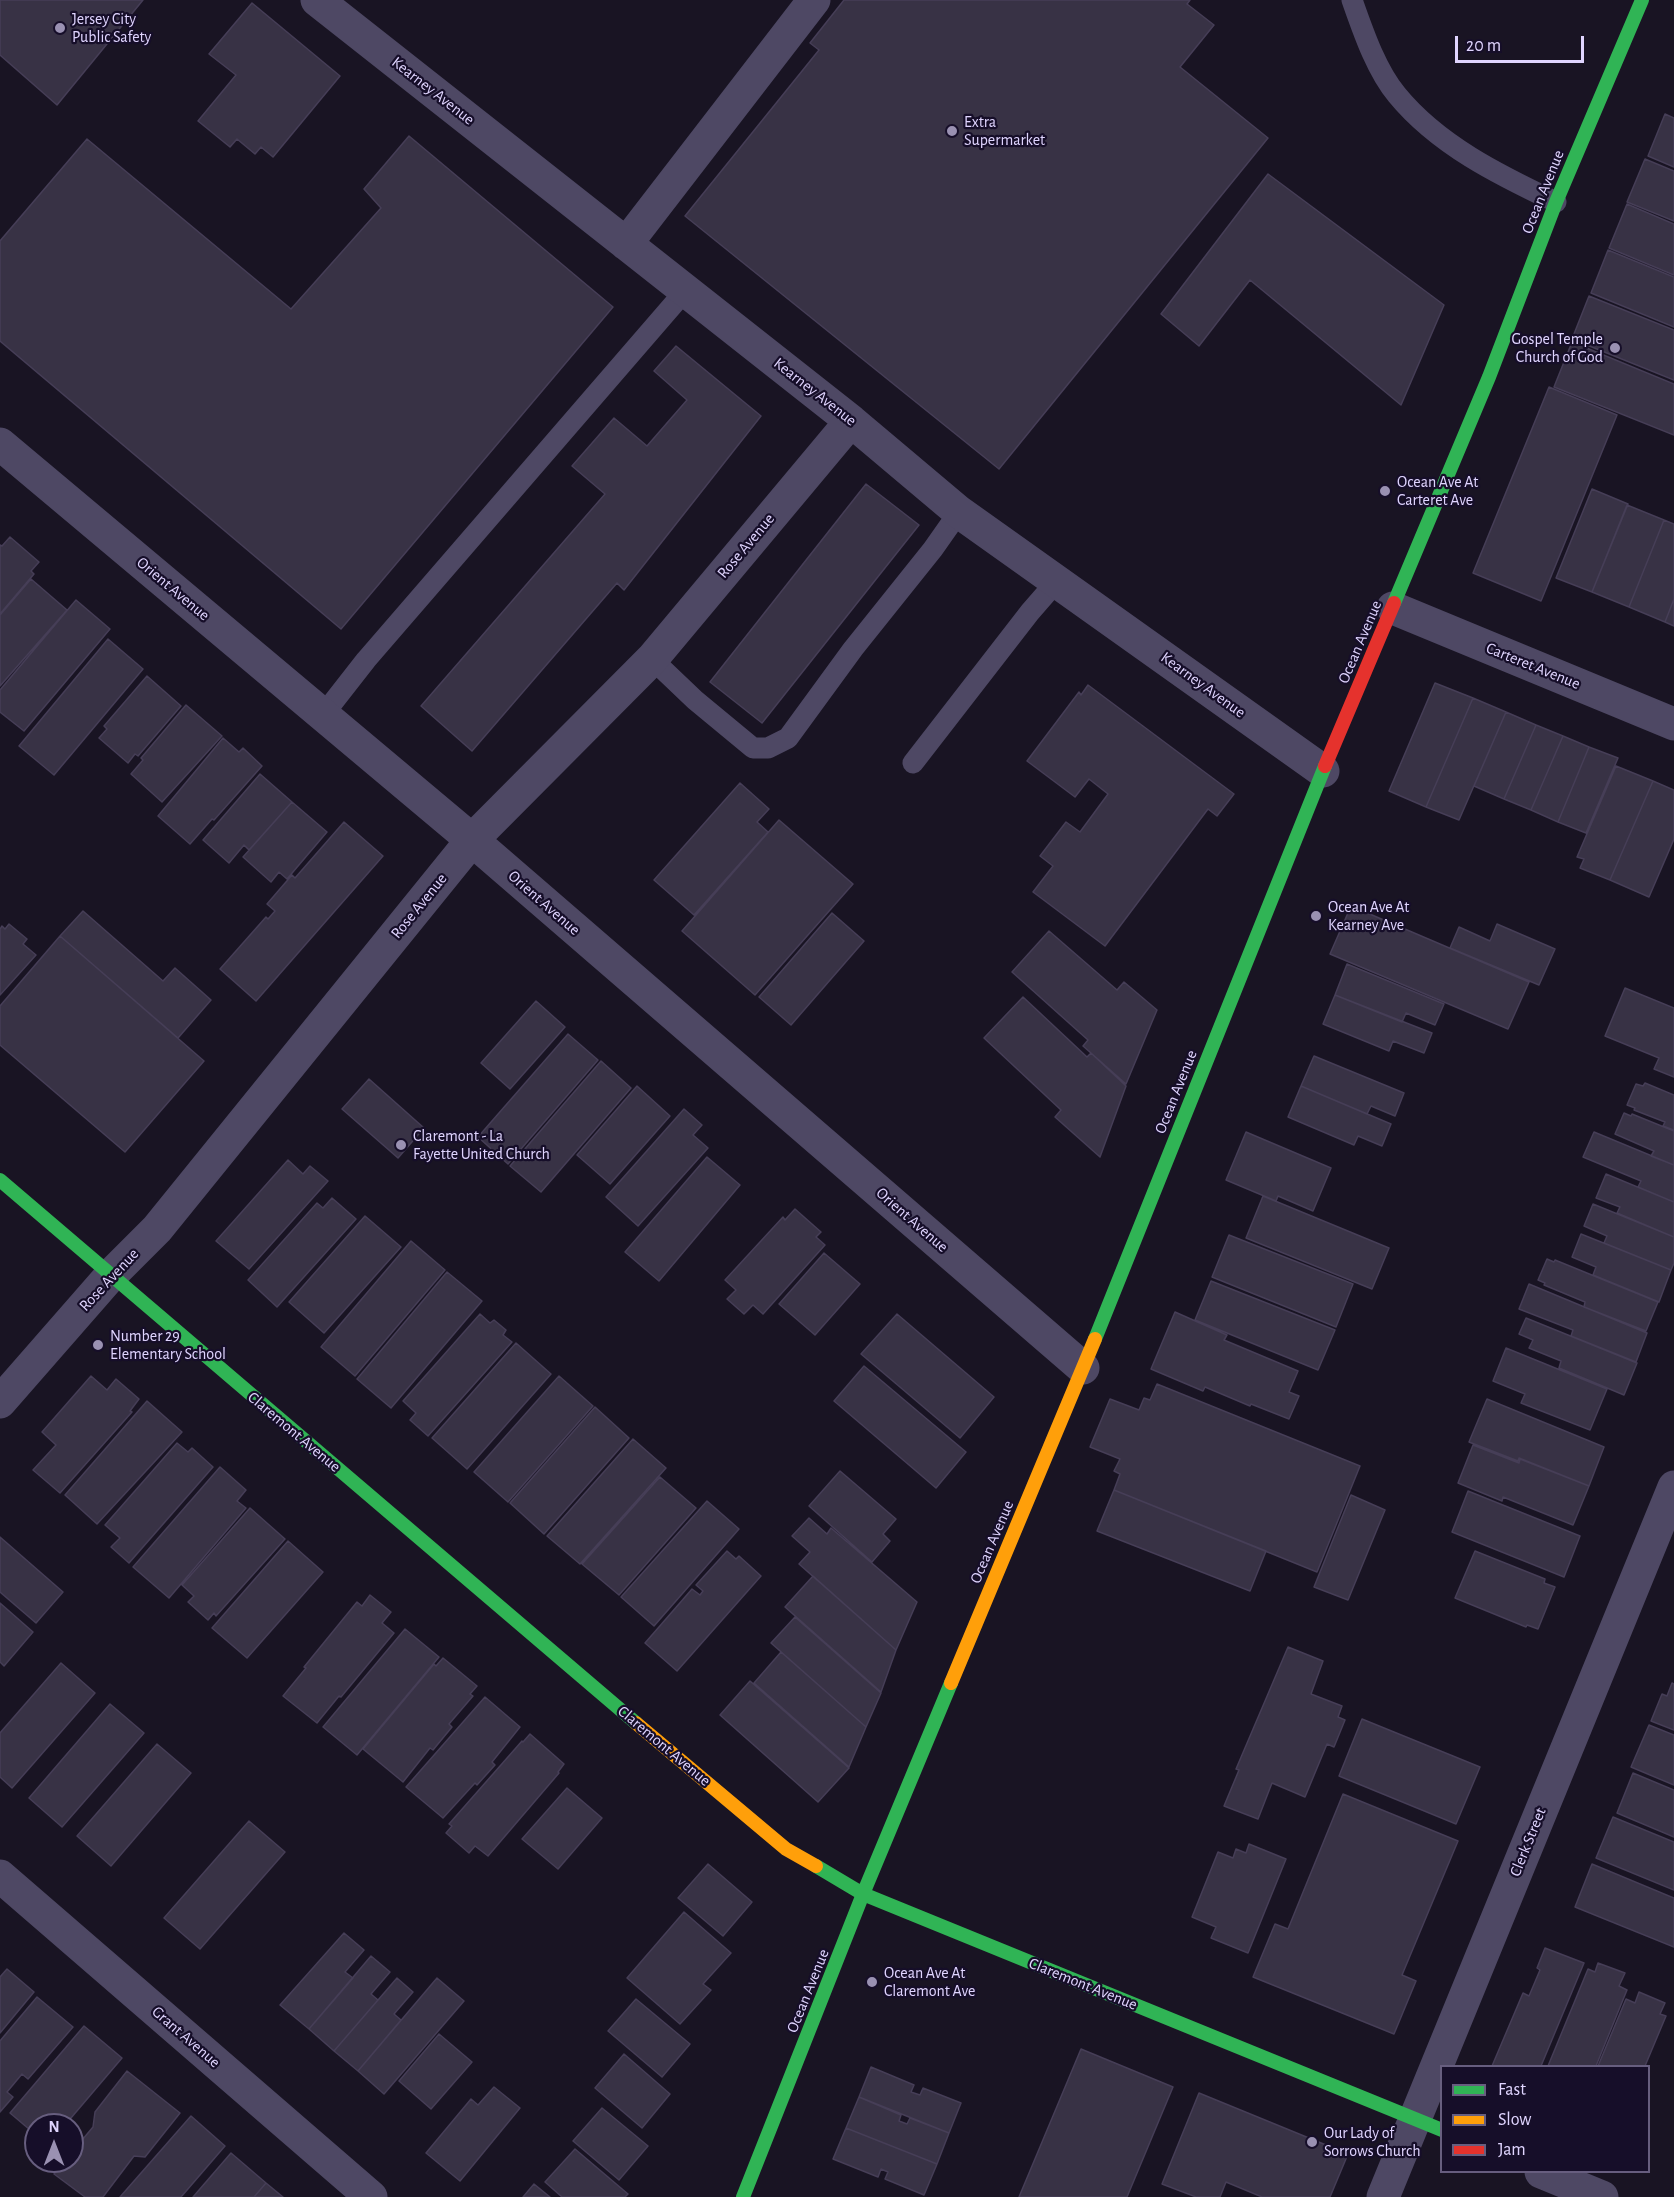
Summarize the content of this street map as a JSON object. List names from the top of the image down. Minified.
{"streets":{"street":["Kearney Avenue","Ocean Avenue","Rose Avenue","Orient Avenue","Carteret Avenue","Claremont Avenue","Clerk Street","Grant Avenue"]},"crossings":[["Kearney Avenue","Ocean Avenue"],["Kearney Avenue","Rose Avenue"],["Ocean Avenue","Orient Avenue"],["Ocean Avenue","Carteret Avenue"],["Ocean Avenue","Claremont Avenue"],["Rose Avenue","Orient Avenue"],["Rose Avenue","Claremont Avenue"],["Claremont Avenue","Clerk Street"]],"places":["Jersey City Public Safety","Extra Supermarket","Gospel Temple Church of God","Ocean Ave At Carteret Ave","Ocean Ave At Kearney Ave","Claremont - La Fayette United Church","Number 29 Elementary School","Ocean Ave At Claremont Ave","Our Lady of Sorrows Church"],"legend":["Fast","Slow","Jam"],"scale_bar":"20 m","north":"top"}
